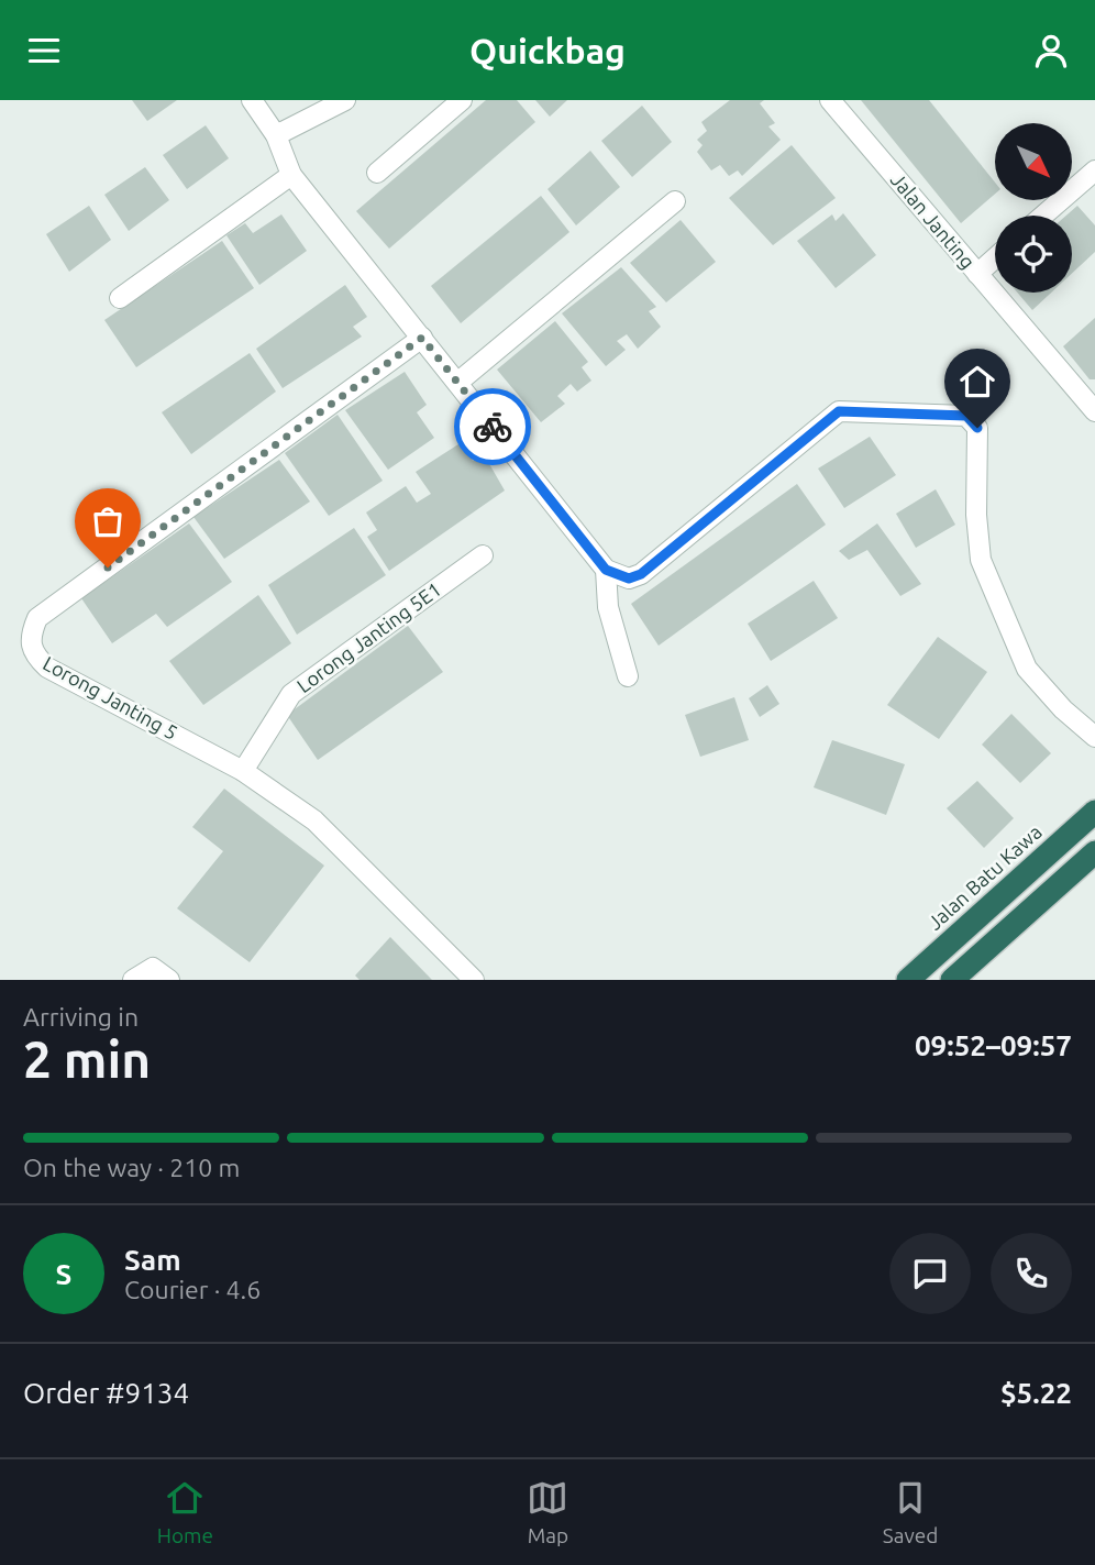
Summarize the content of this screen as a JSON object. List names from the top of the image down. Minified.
{"streets":{"highway":["Jalan Batu Kawa"],"street":["Jalan Janting","Lorong Janting 5E1","Lorong Janting 5"]},"crossings":[["Lorong Janting 5E1","Lorong Janting 5"]],"north":"bottom right","page":{"header":"Quickbag","heading":["2 min","Arriving in","09:52–09:57"],"panel":["Sam","Courier · 4.6","Order #9134","$5.22"],"bar":"On the way · 210 m","round":"S","tabs":["Home","Map","Saved"]}}
